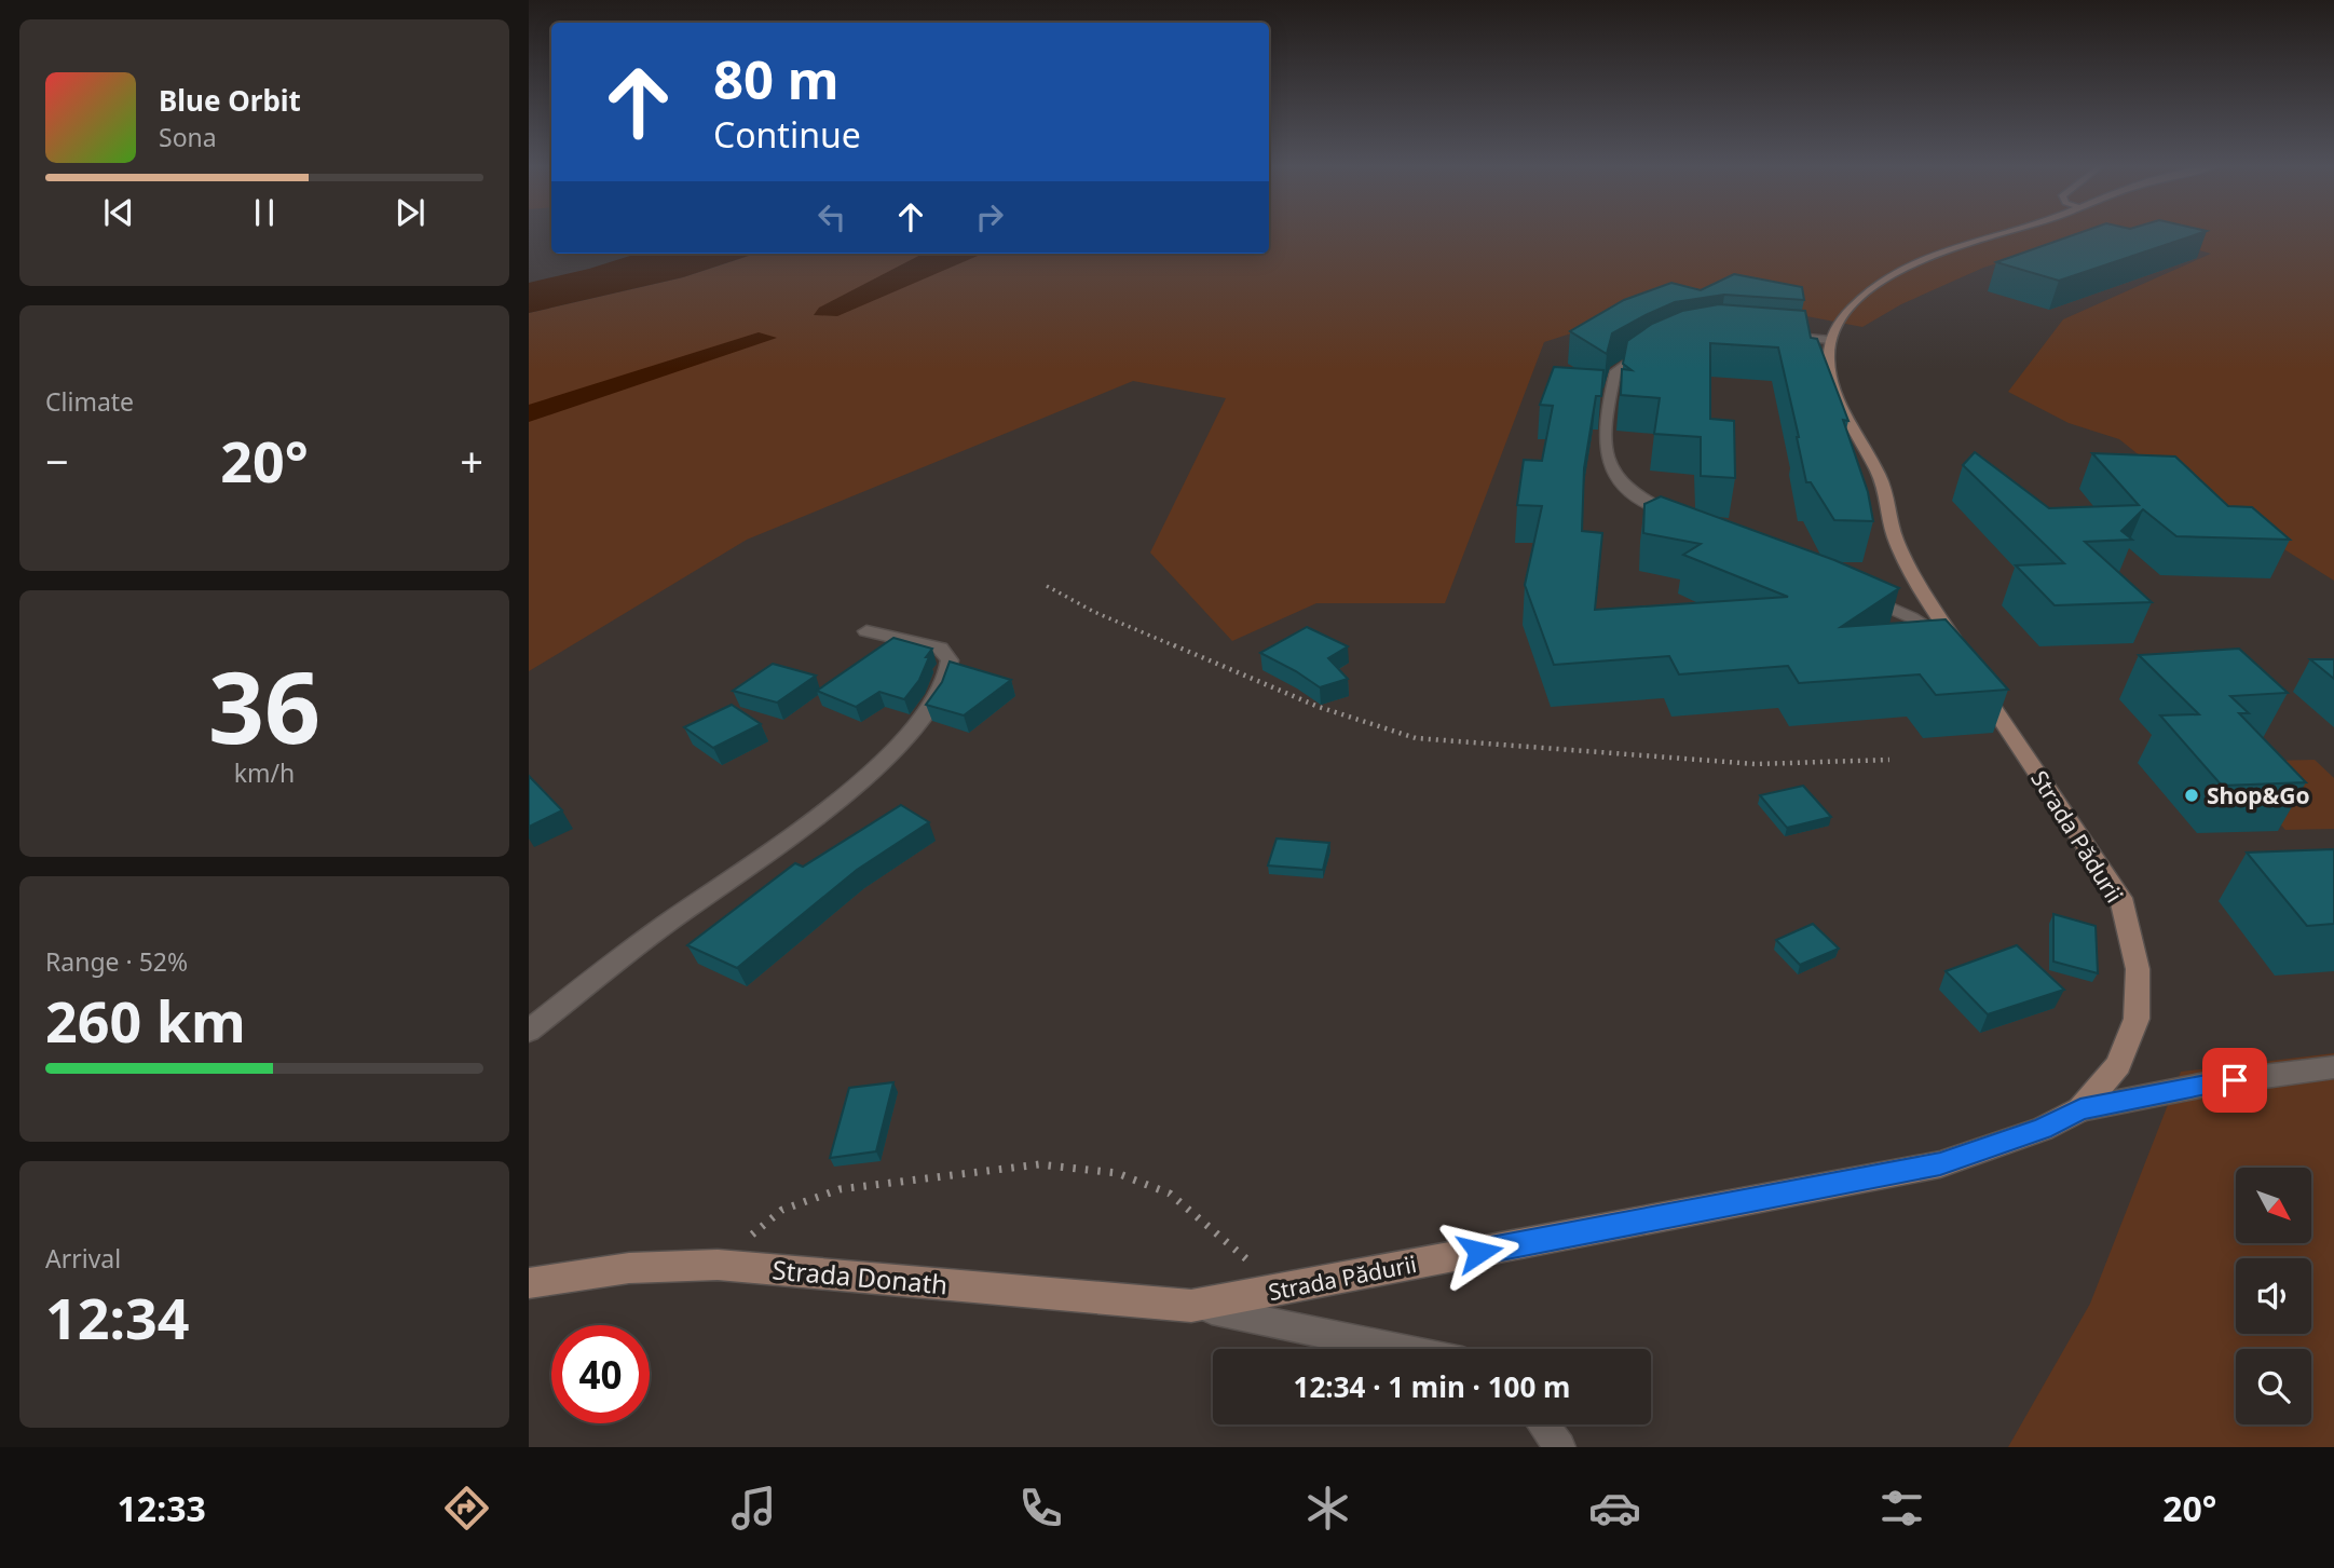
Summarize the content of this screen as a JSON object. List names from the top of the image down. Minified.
{"streets":{"street":["Strada Pădurii","Strada Donath"]},"crossings":[["Strada Pădurii","Strada Donath"]],"places":["Shop&Go"],"north":"bottom right","page":{"turn":["80 m","Continue"],"song":["Blue Orbit","Sona"],"tile":["Climate",["36","km/h"],["Range · 52%","260 km"],["Arrival","12:34"]],"heat":["−","20°","+"],"limit":"40","trip":"12:34 · 1 min · 100 m","tabs":["12:33","20°"]}}
